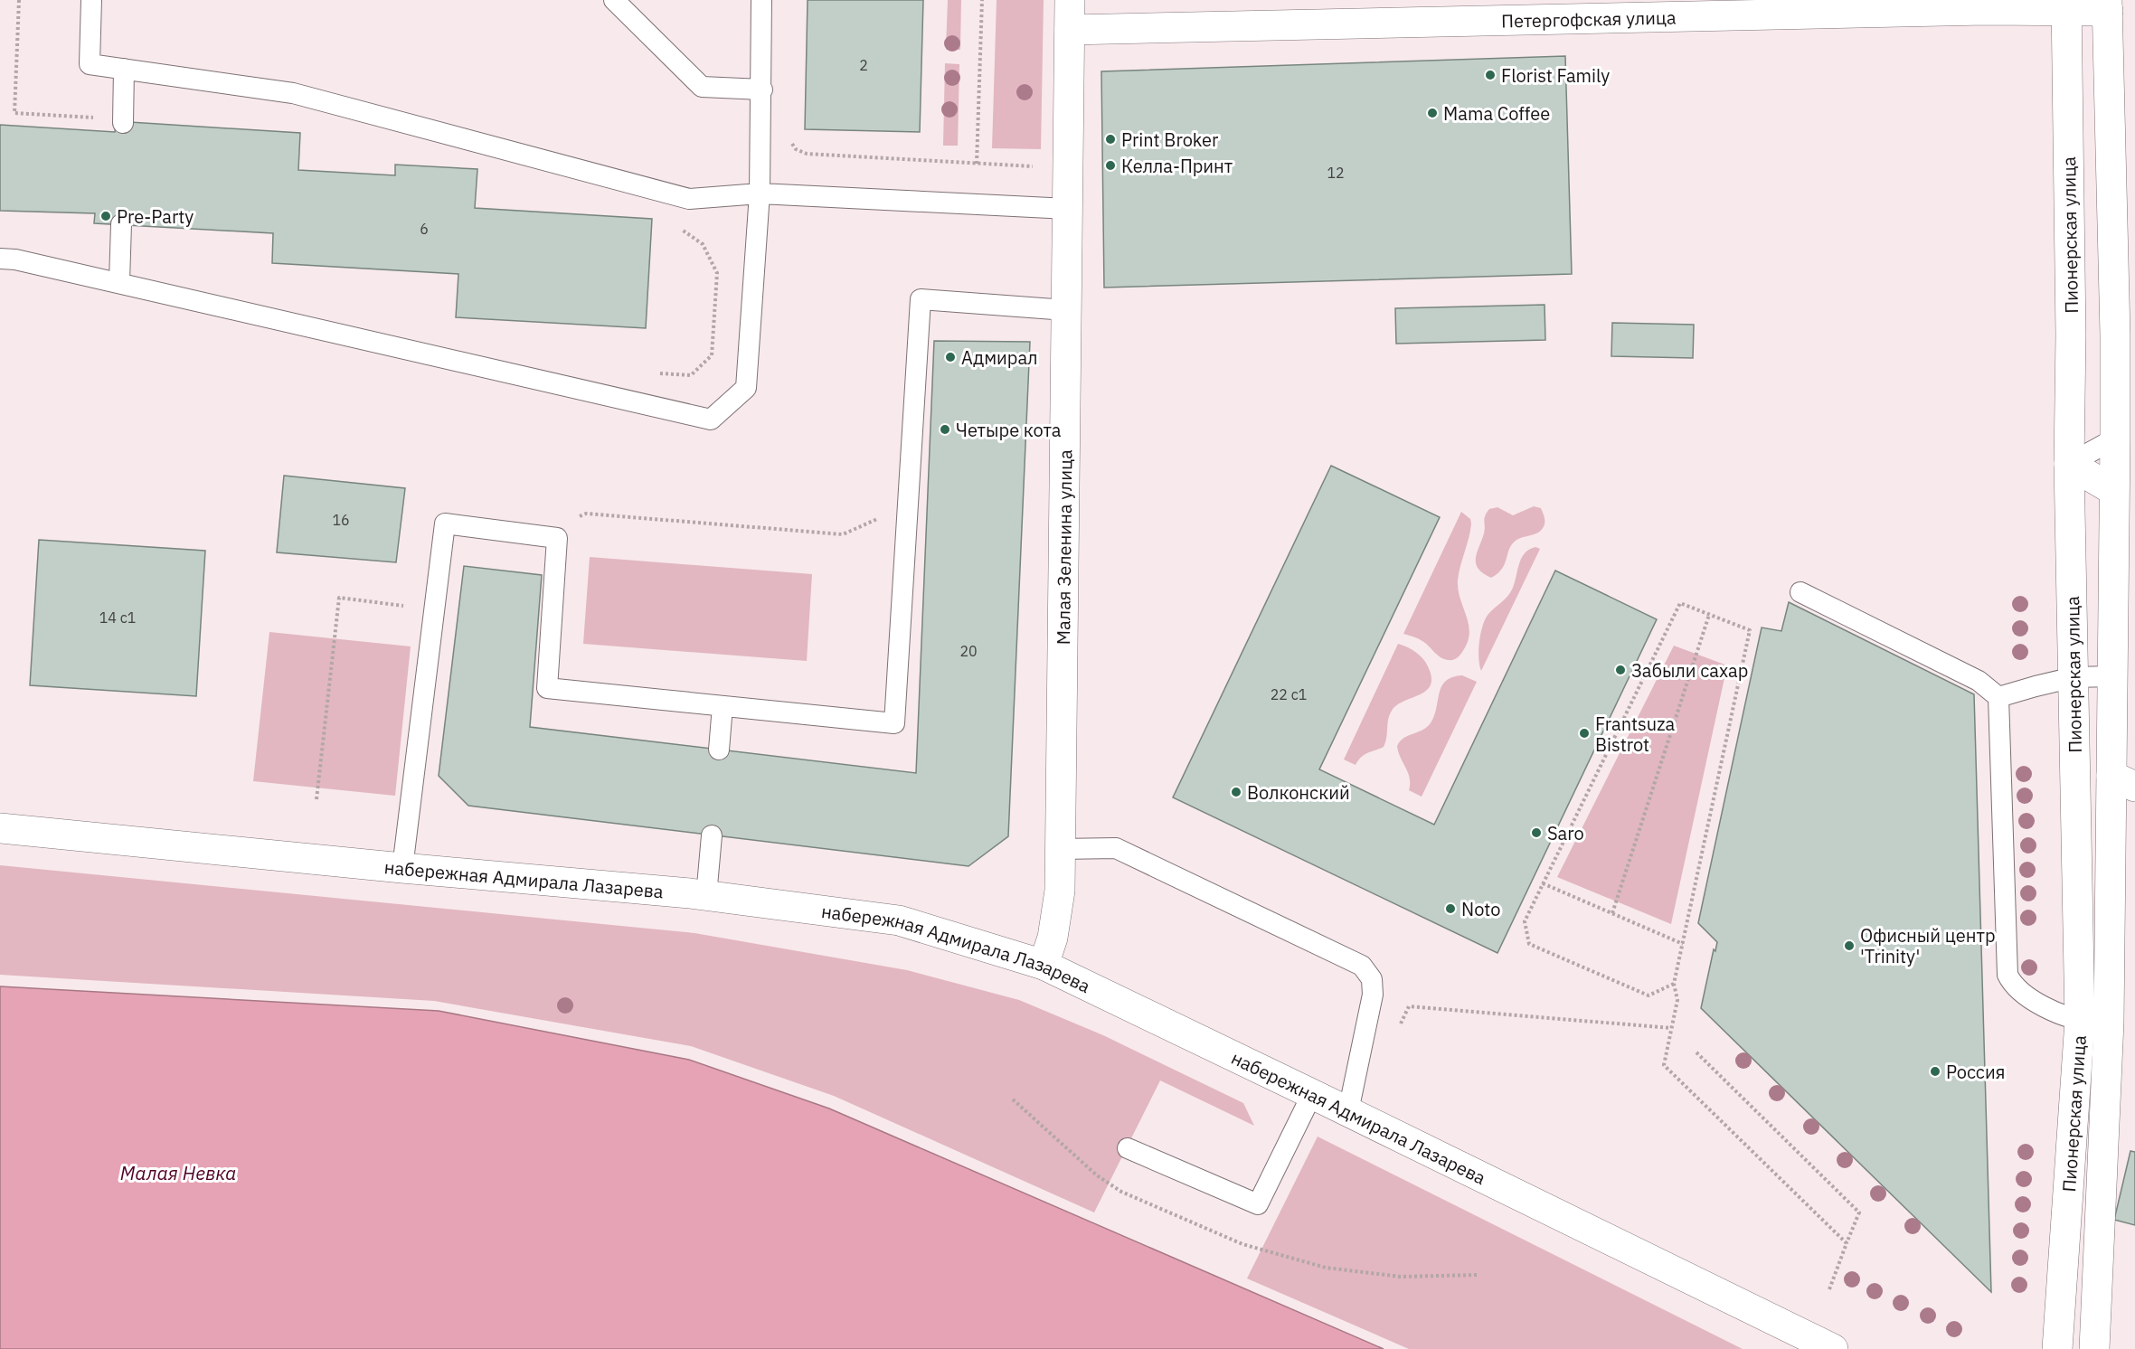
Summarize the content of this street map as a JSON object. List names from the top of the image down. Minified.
{"streets":{"street":["Петергофская улица","Пионерская улица","Малая Зеленина улица","набережная Адмирала Лазарева"]},"crossings":[["Петергофская улица","Пионерская улица"],["Петергофская улица","Малая Зеленина улица"],["Малая Зеленина улица","набережная Адмирала Лазарева"]],"water":["Малая Невка"],"places":["Florist Family","Mama Coffee","Print Broker","Келла-Принт","Pre-Party","Адмирал","Четыре кота","Забыли сахар","Frantsuza Bistrot","Волконский","Saro","Noto","Офисный центр 'Trinity'","Россия"],"house_numbers":["2","12","6","16","14 с1","20","22 с1"]}
